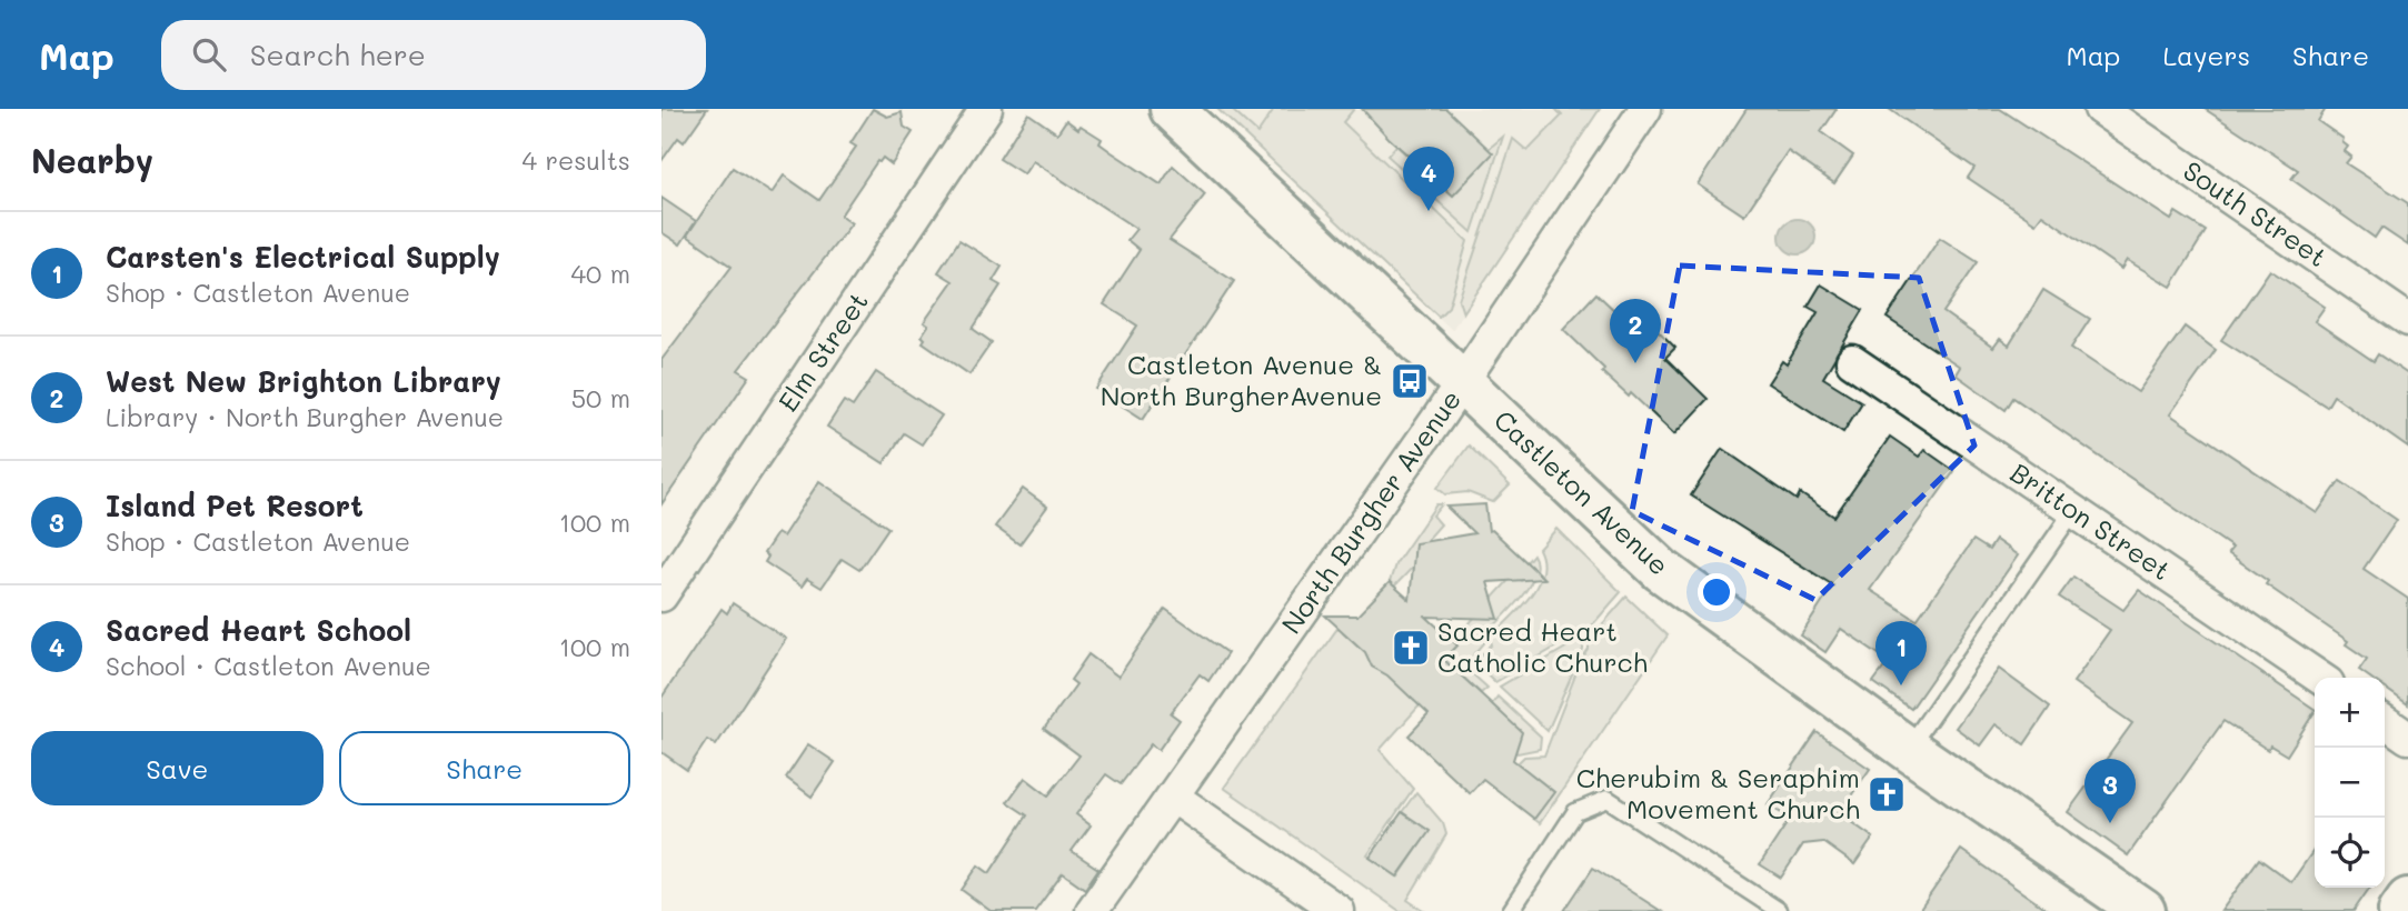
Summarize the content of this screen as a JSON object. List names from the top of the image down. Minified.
{"streets":{"street":["South Street","Elm Street","Castleton Avenue","North Burgher Avenue","Britton Street"]},"crossings":[["Castleton Avenue","North Burgher Avenue"]],"places":{"bus stop":["Castleton Avenue & North BurgherAvenue"],"church":["Sacred Heart Catholic Church","Cherubim & Seraphim Movement Church"]},"page":{"header":"Map","search":"Search here","nav":["Map","Layers","Share"],"heading":["Nearby","4 results"],"pins":["4","2","1","3"],"list":[{"mark":"1","name":"Carsten's Electrical Supply","note":"Shop · Castleton Avenue","value":"40 m"},{"mark":"2","name":"West New Brighton Library","note":"Library · North Burgher Avenue","value":"50 m"},{"mark":"3","name":"Island Pet Resort","note":"Shop · Castleton Avenue","value":"100 m"},{"mark":"4","name":"Sacred Heart School","note":"School · Castleton Avenue","value":"100 m"}],"map_buttons":["+","−"],"buttons":["Save","Share"]}}
